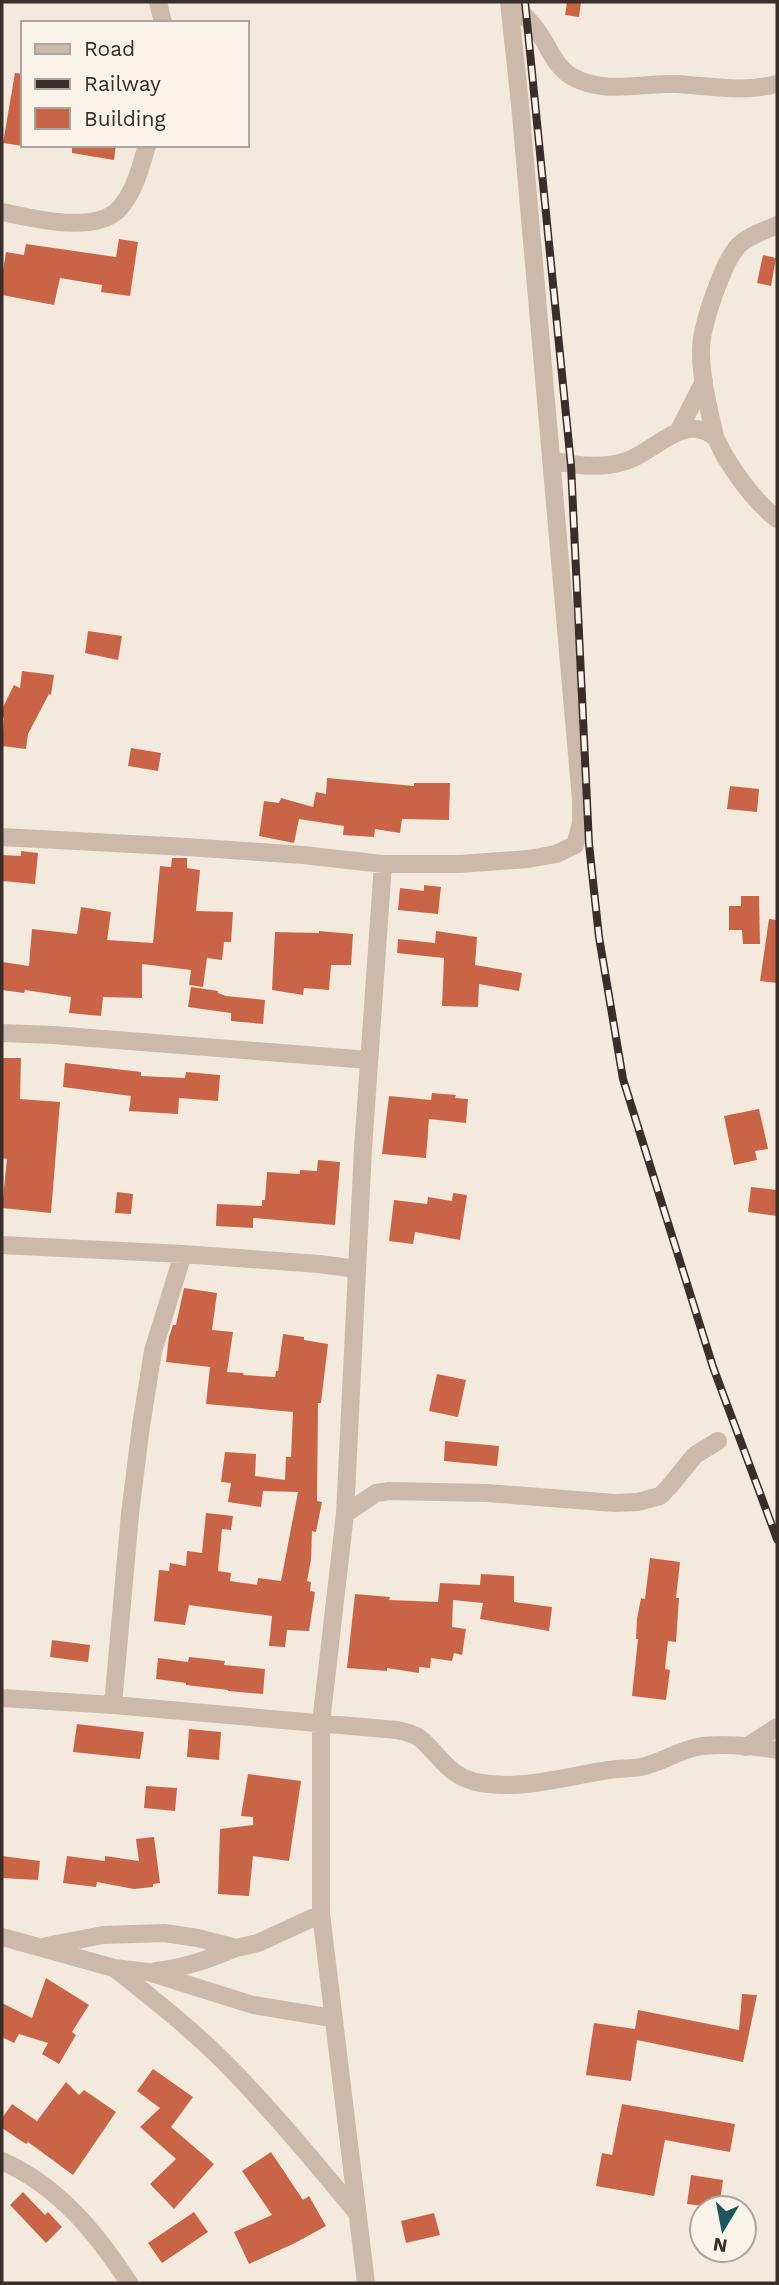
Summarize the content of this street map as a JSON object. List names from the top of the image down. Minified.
{"legend":["Road","Railway","Building"],"north":"bottom"}
